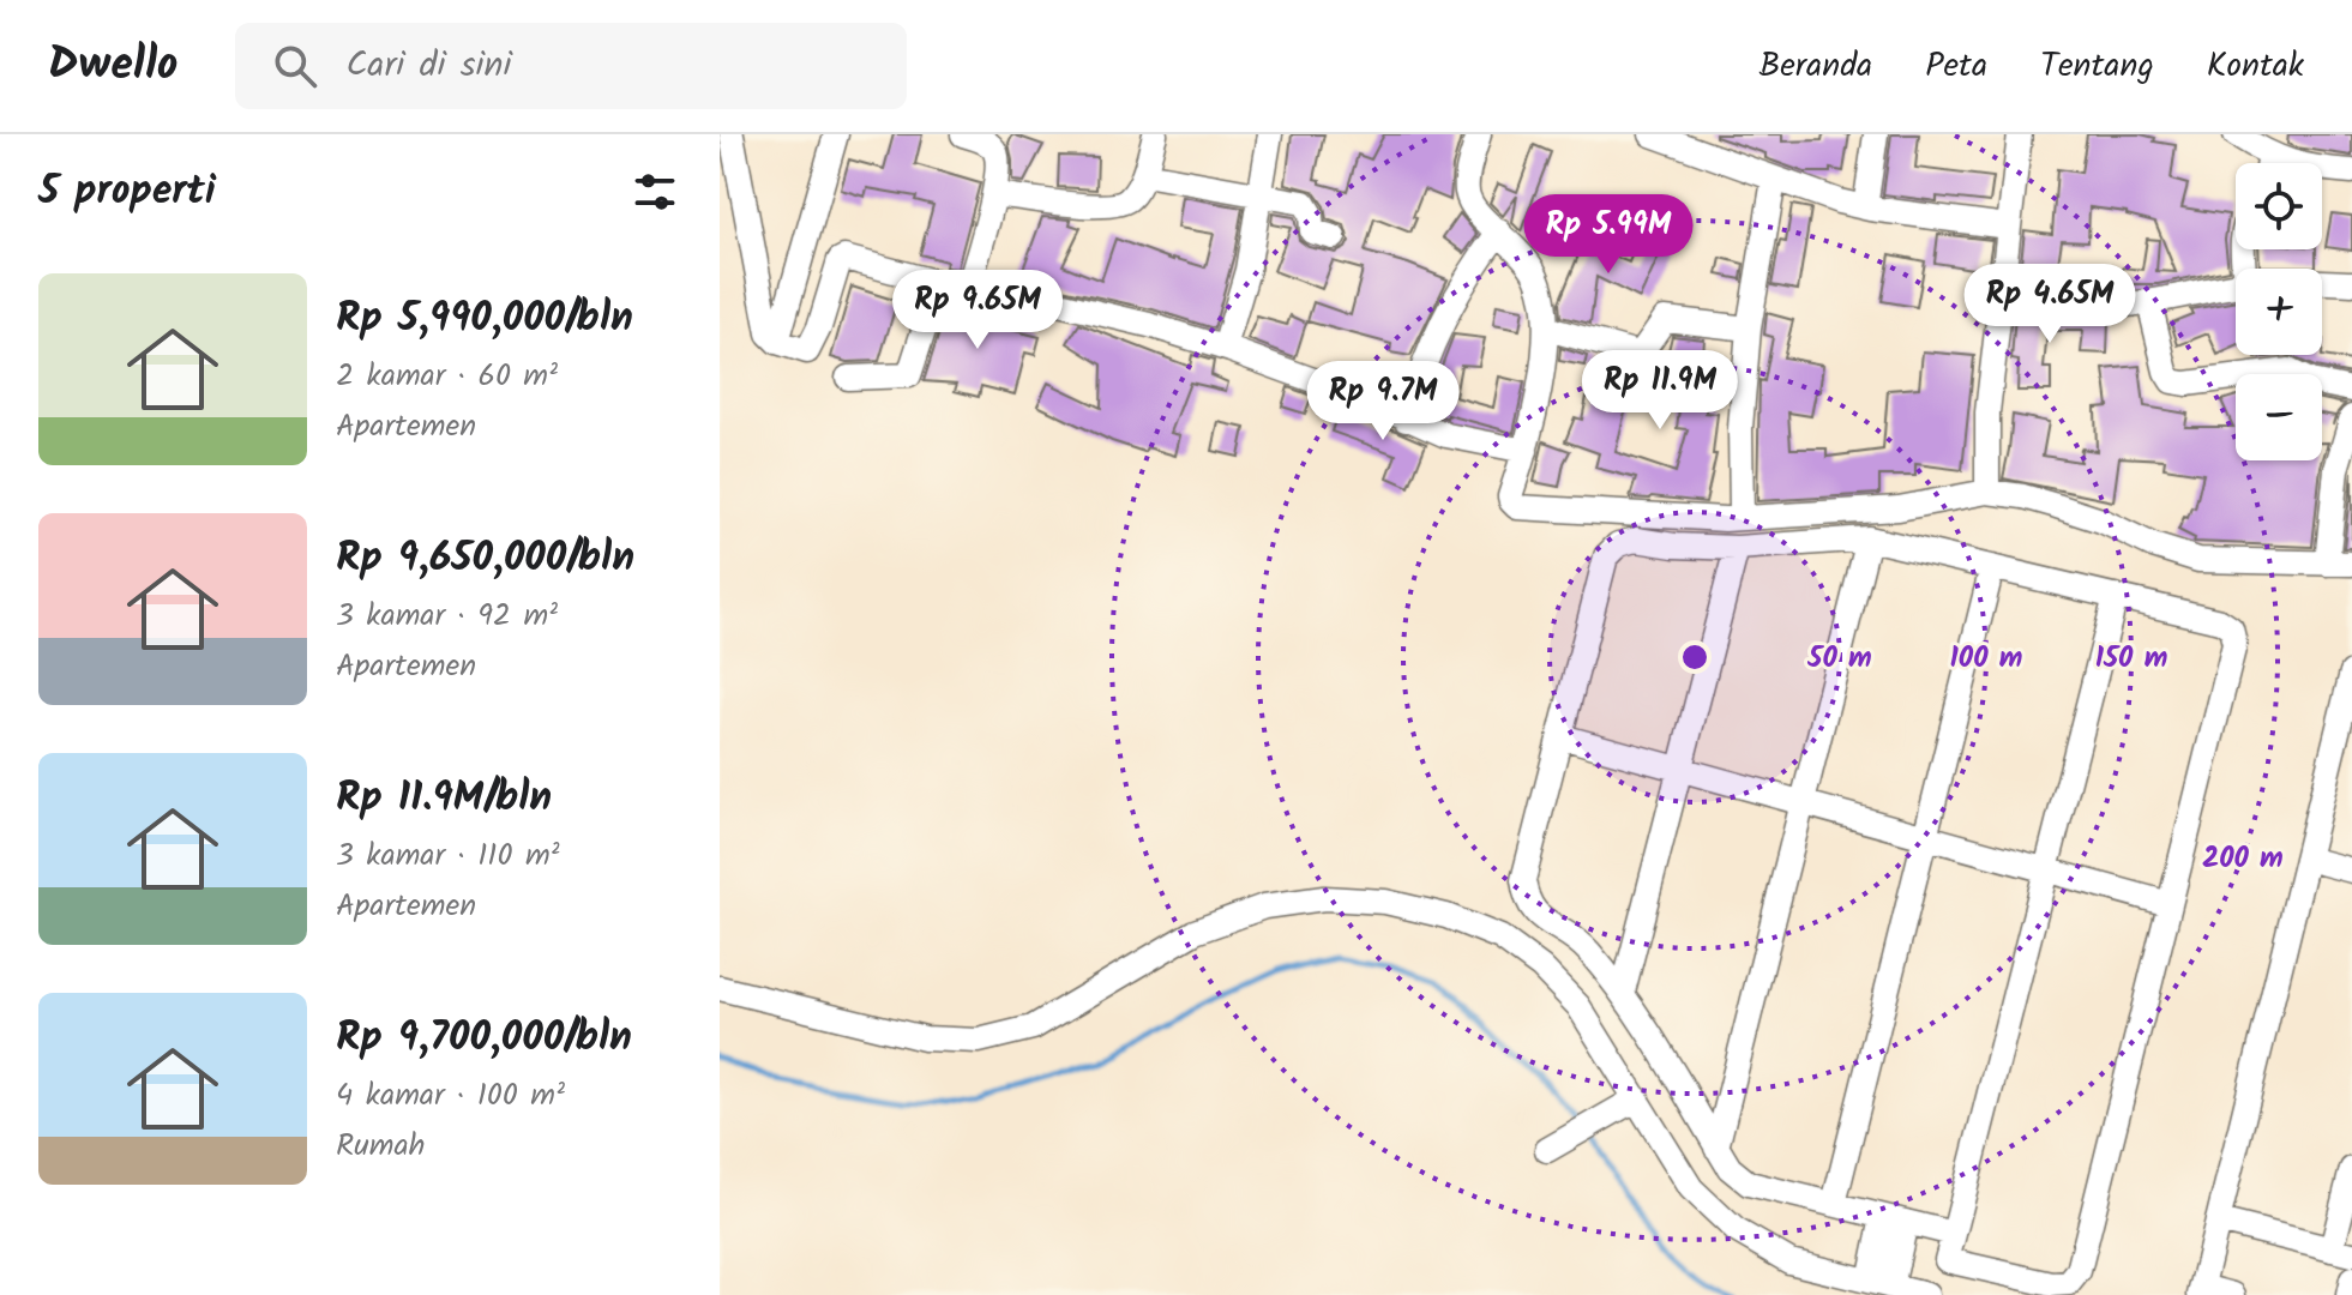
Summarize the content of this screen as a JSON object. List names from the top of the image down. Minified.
{"page":{"header":"Dwello","search":"Cari di sini","nav":["Beranda","Peta","Tentang","Kontak"],"heading":"5 properti","map_buttons":["+","−"],"price":["Rp 5.99M","Rp 4.65M","Rp 9.65M","Rp 11.9M","Rp 9.7M"],"list":[{"name":"Rp 5,990,000/bln","note":"2 kamar · 60 m² · Apartemen"},{"name":"Rp 9,650,000/bln","note":"3 kamar · 92 m² · Apartemen"},{"name":"Rp 11.9M/bln","note":"3 kamar · 110 m² · Apartemen"},{"name":"Rp 9,700,000/bln","note":"4 kamar · 100 m² · Rumah"}]},"rings":["50 m","100 m","150 m","200 m"]}
